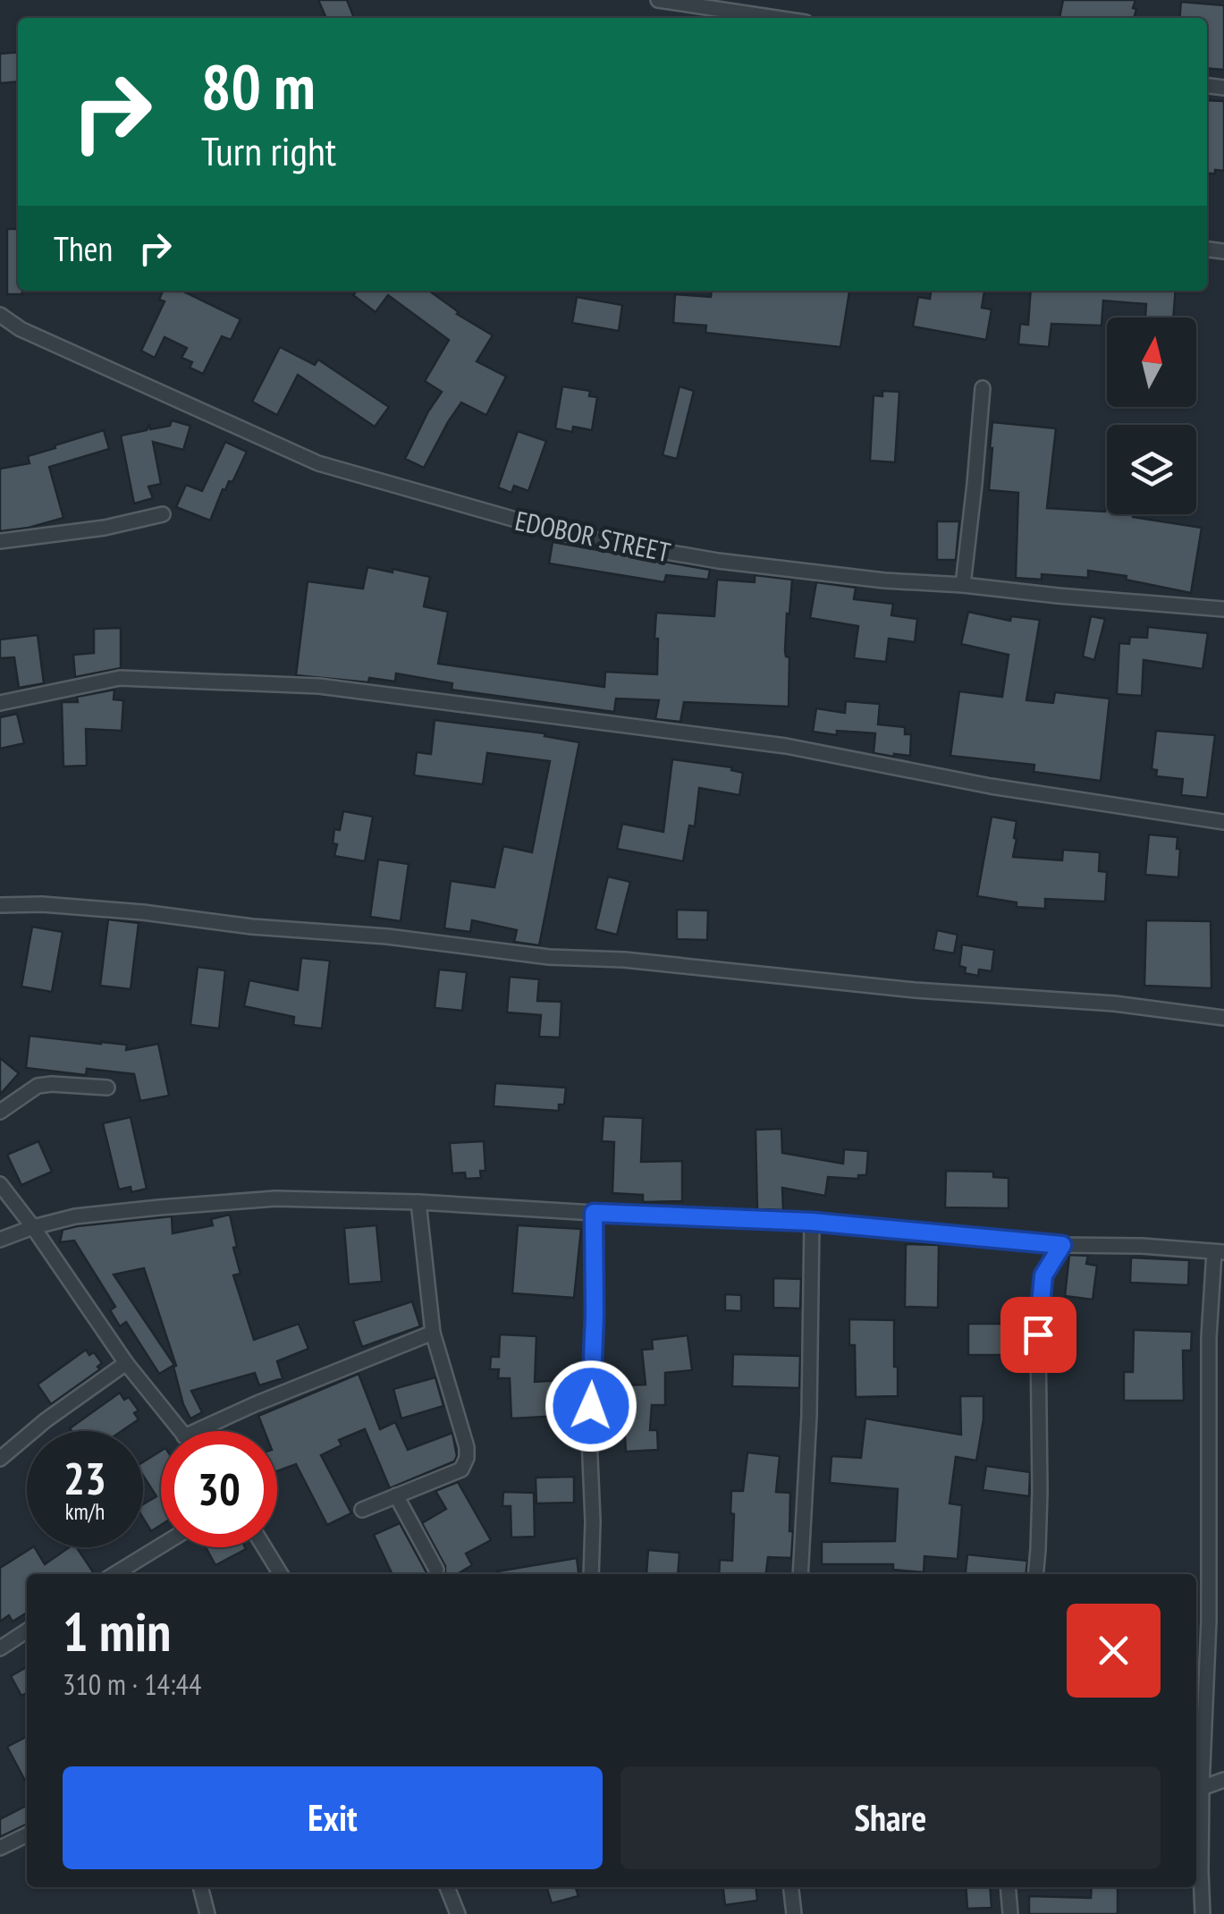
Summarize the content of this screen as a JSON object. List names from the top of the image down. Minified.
{"streets":{"street":["EDOBOR STREET"]},"north":"top","page":{"turn":["80 m","Turn right"],"then":"Then","speed":"23 km/h","limit":"30","heading":["1 min","310 m · 14:44"],"buttons":["Exit","Share"]}}
